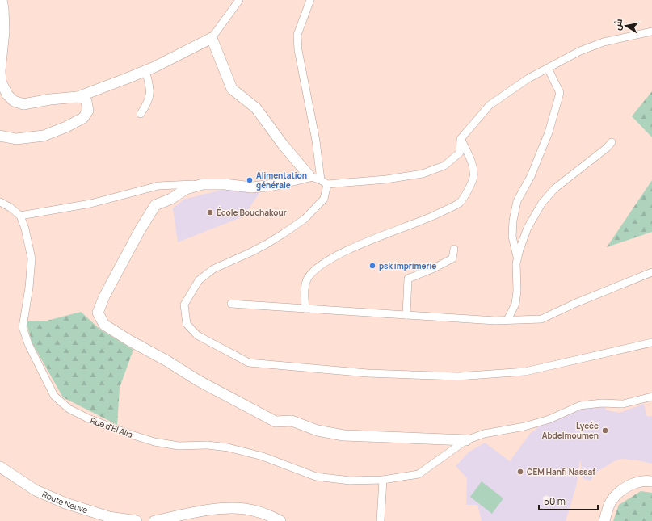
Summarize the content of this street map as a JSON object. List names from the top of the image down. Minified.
{"streets":{"street":["Rue d'El Alia","Route Neuve"]},"places":["Alimentation générale","École Bouchakour","psk imprimerie","Lycée Abdelmoumen","CEM Hanfi Nassaf"],"scale_bar":"50 m","north":"left"}
